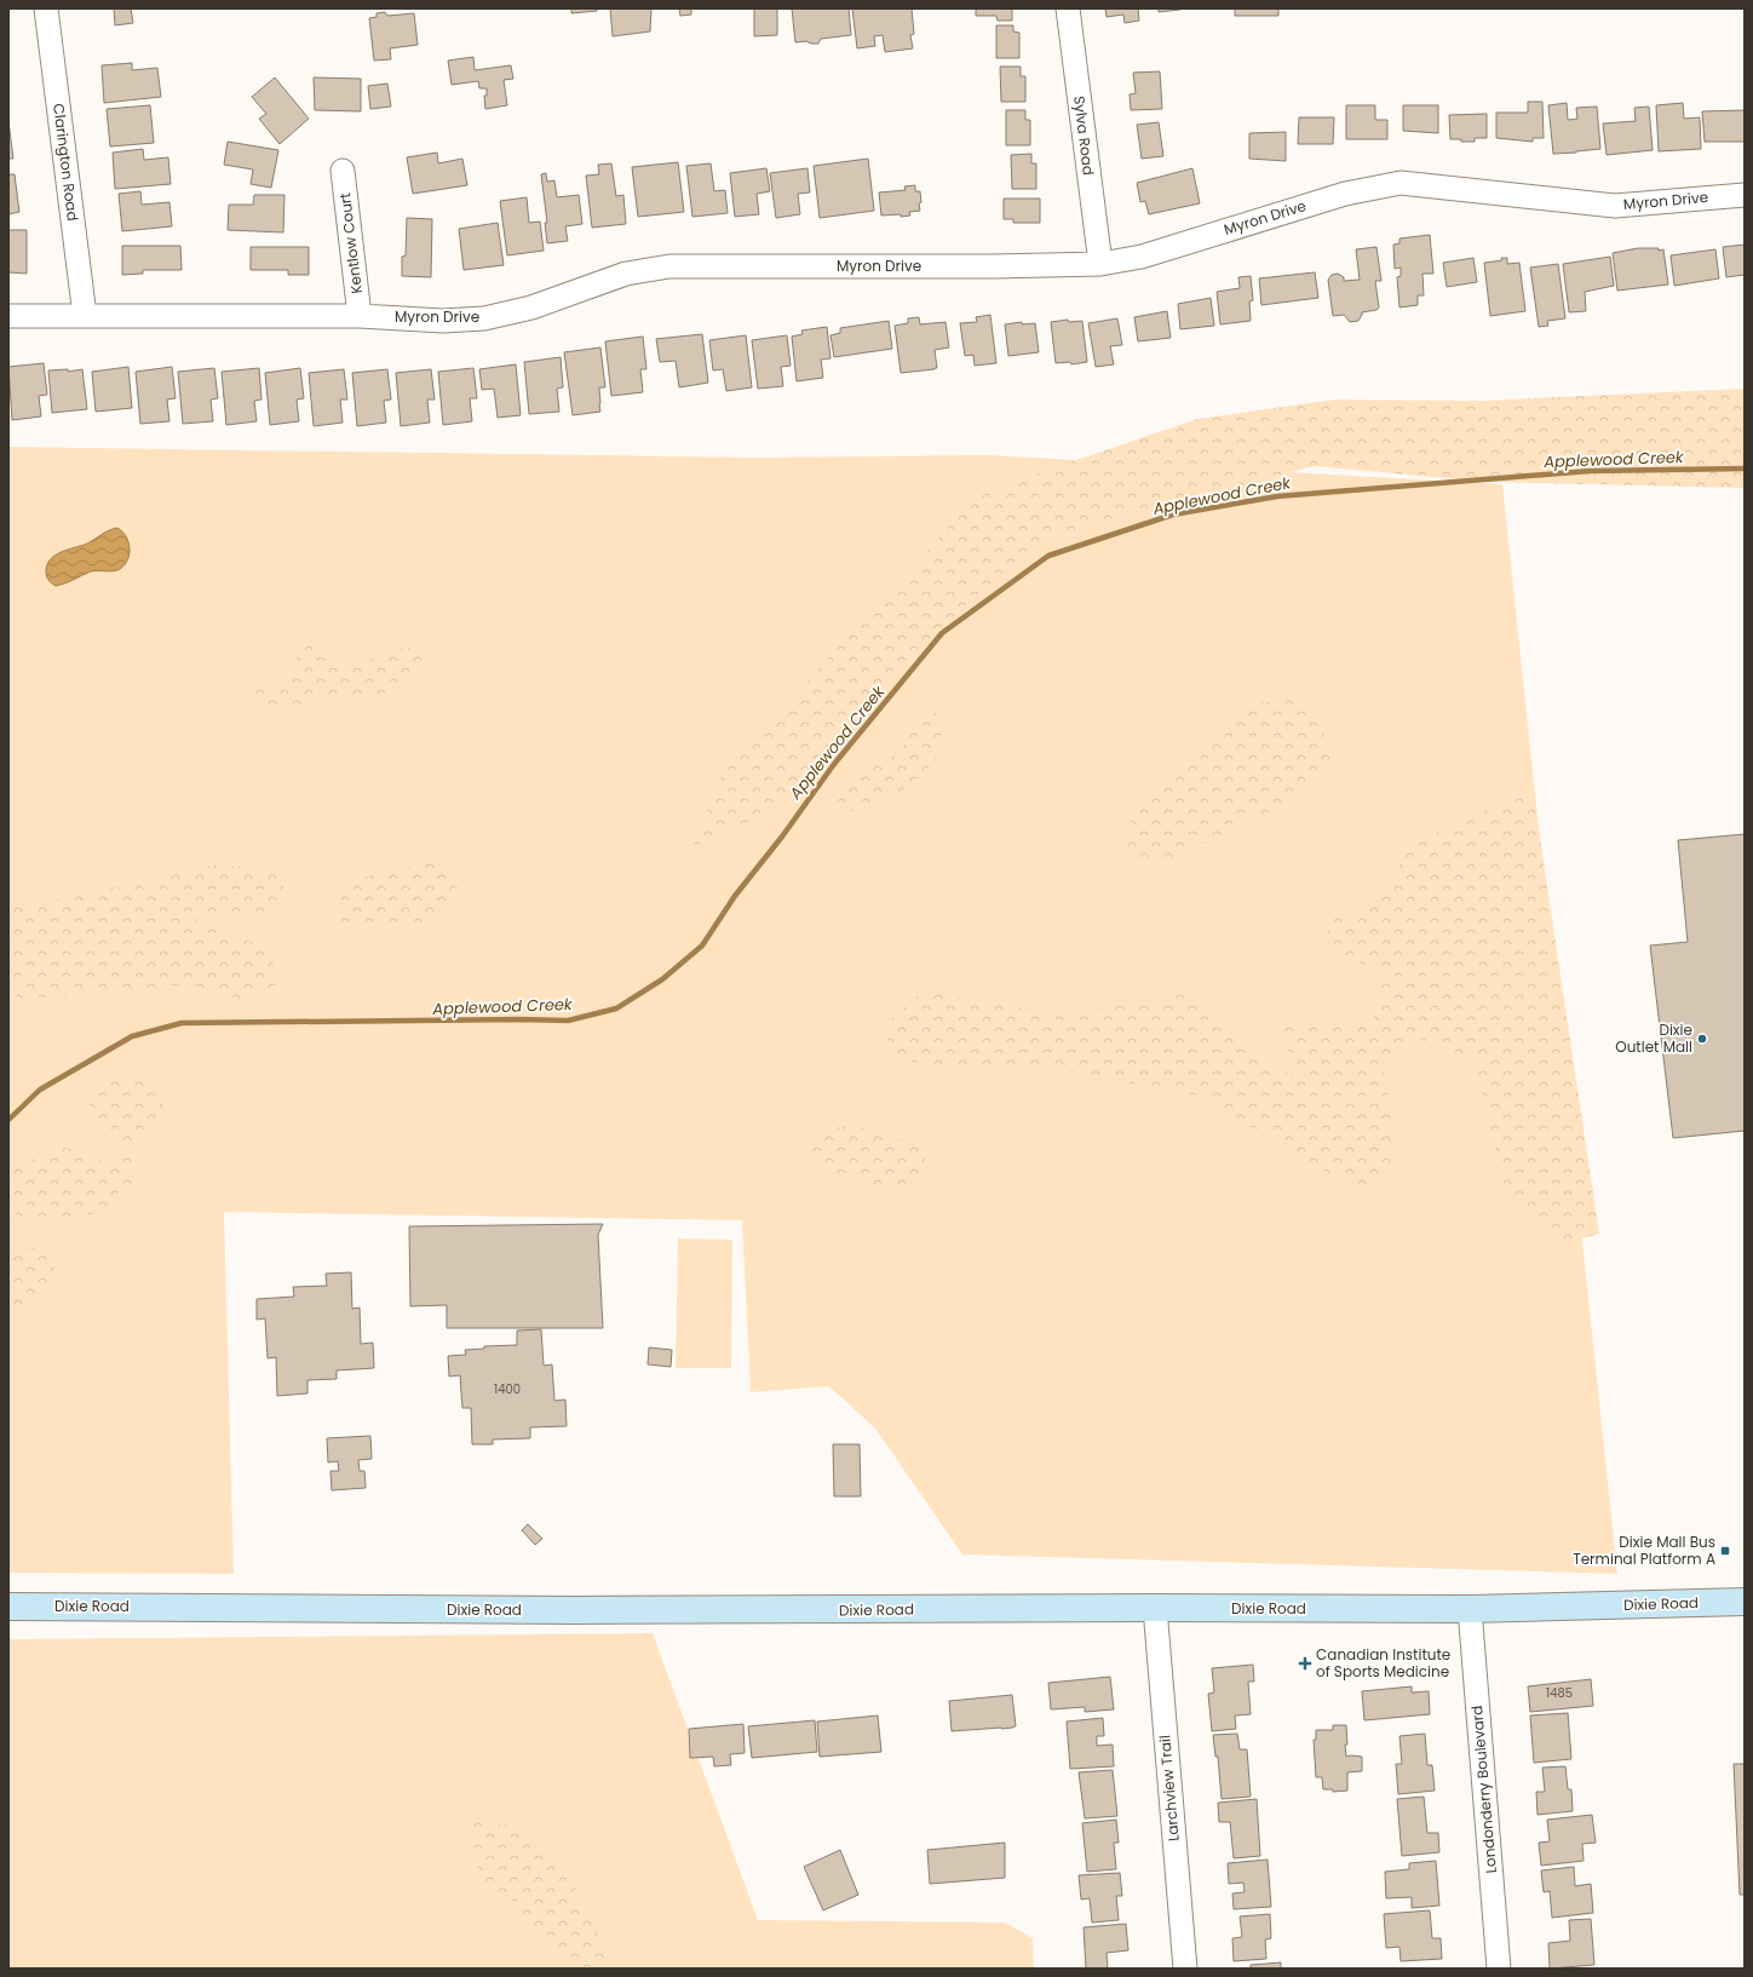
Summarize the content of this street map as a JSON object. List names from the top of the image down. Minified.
{"streets":{"main road":["Dixie Road"],"street":["Sylva Road","Clarington Road","Myron Drive","Kentlow Court","Larchview Trail","Londonderry Boulevard"]},"crossings":[["Sylva Road","Myron Drive"],["Clarington Road","Myron Drive"],["Myron Drive","Kentlow Court"],["Dixie Road","Larchview Trail"],["Dixie Road","Londonderry Boulevard"]],"water":["Applewood Creek"],"places":{"other":["Dixie Outlet Mall"],"transit":["Dixie Mall Bus Terminal Platform A"],"health":["Canadian Institute of Sports Medicine"]},"house_numbers":["1400","1485"]}
